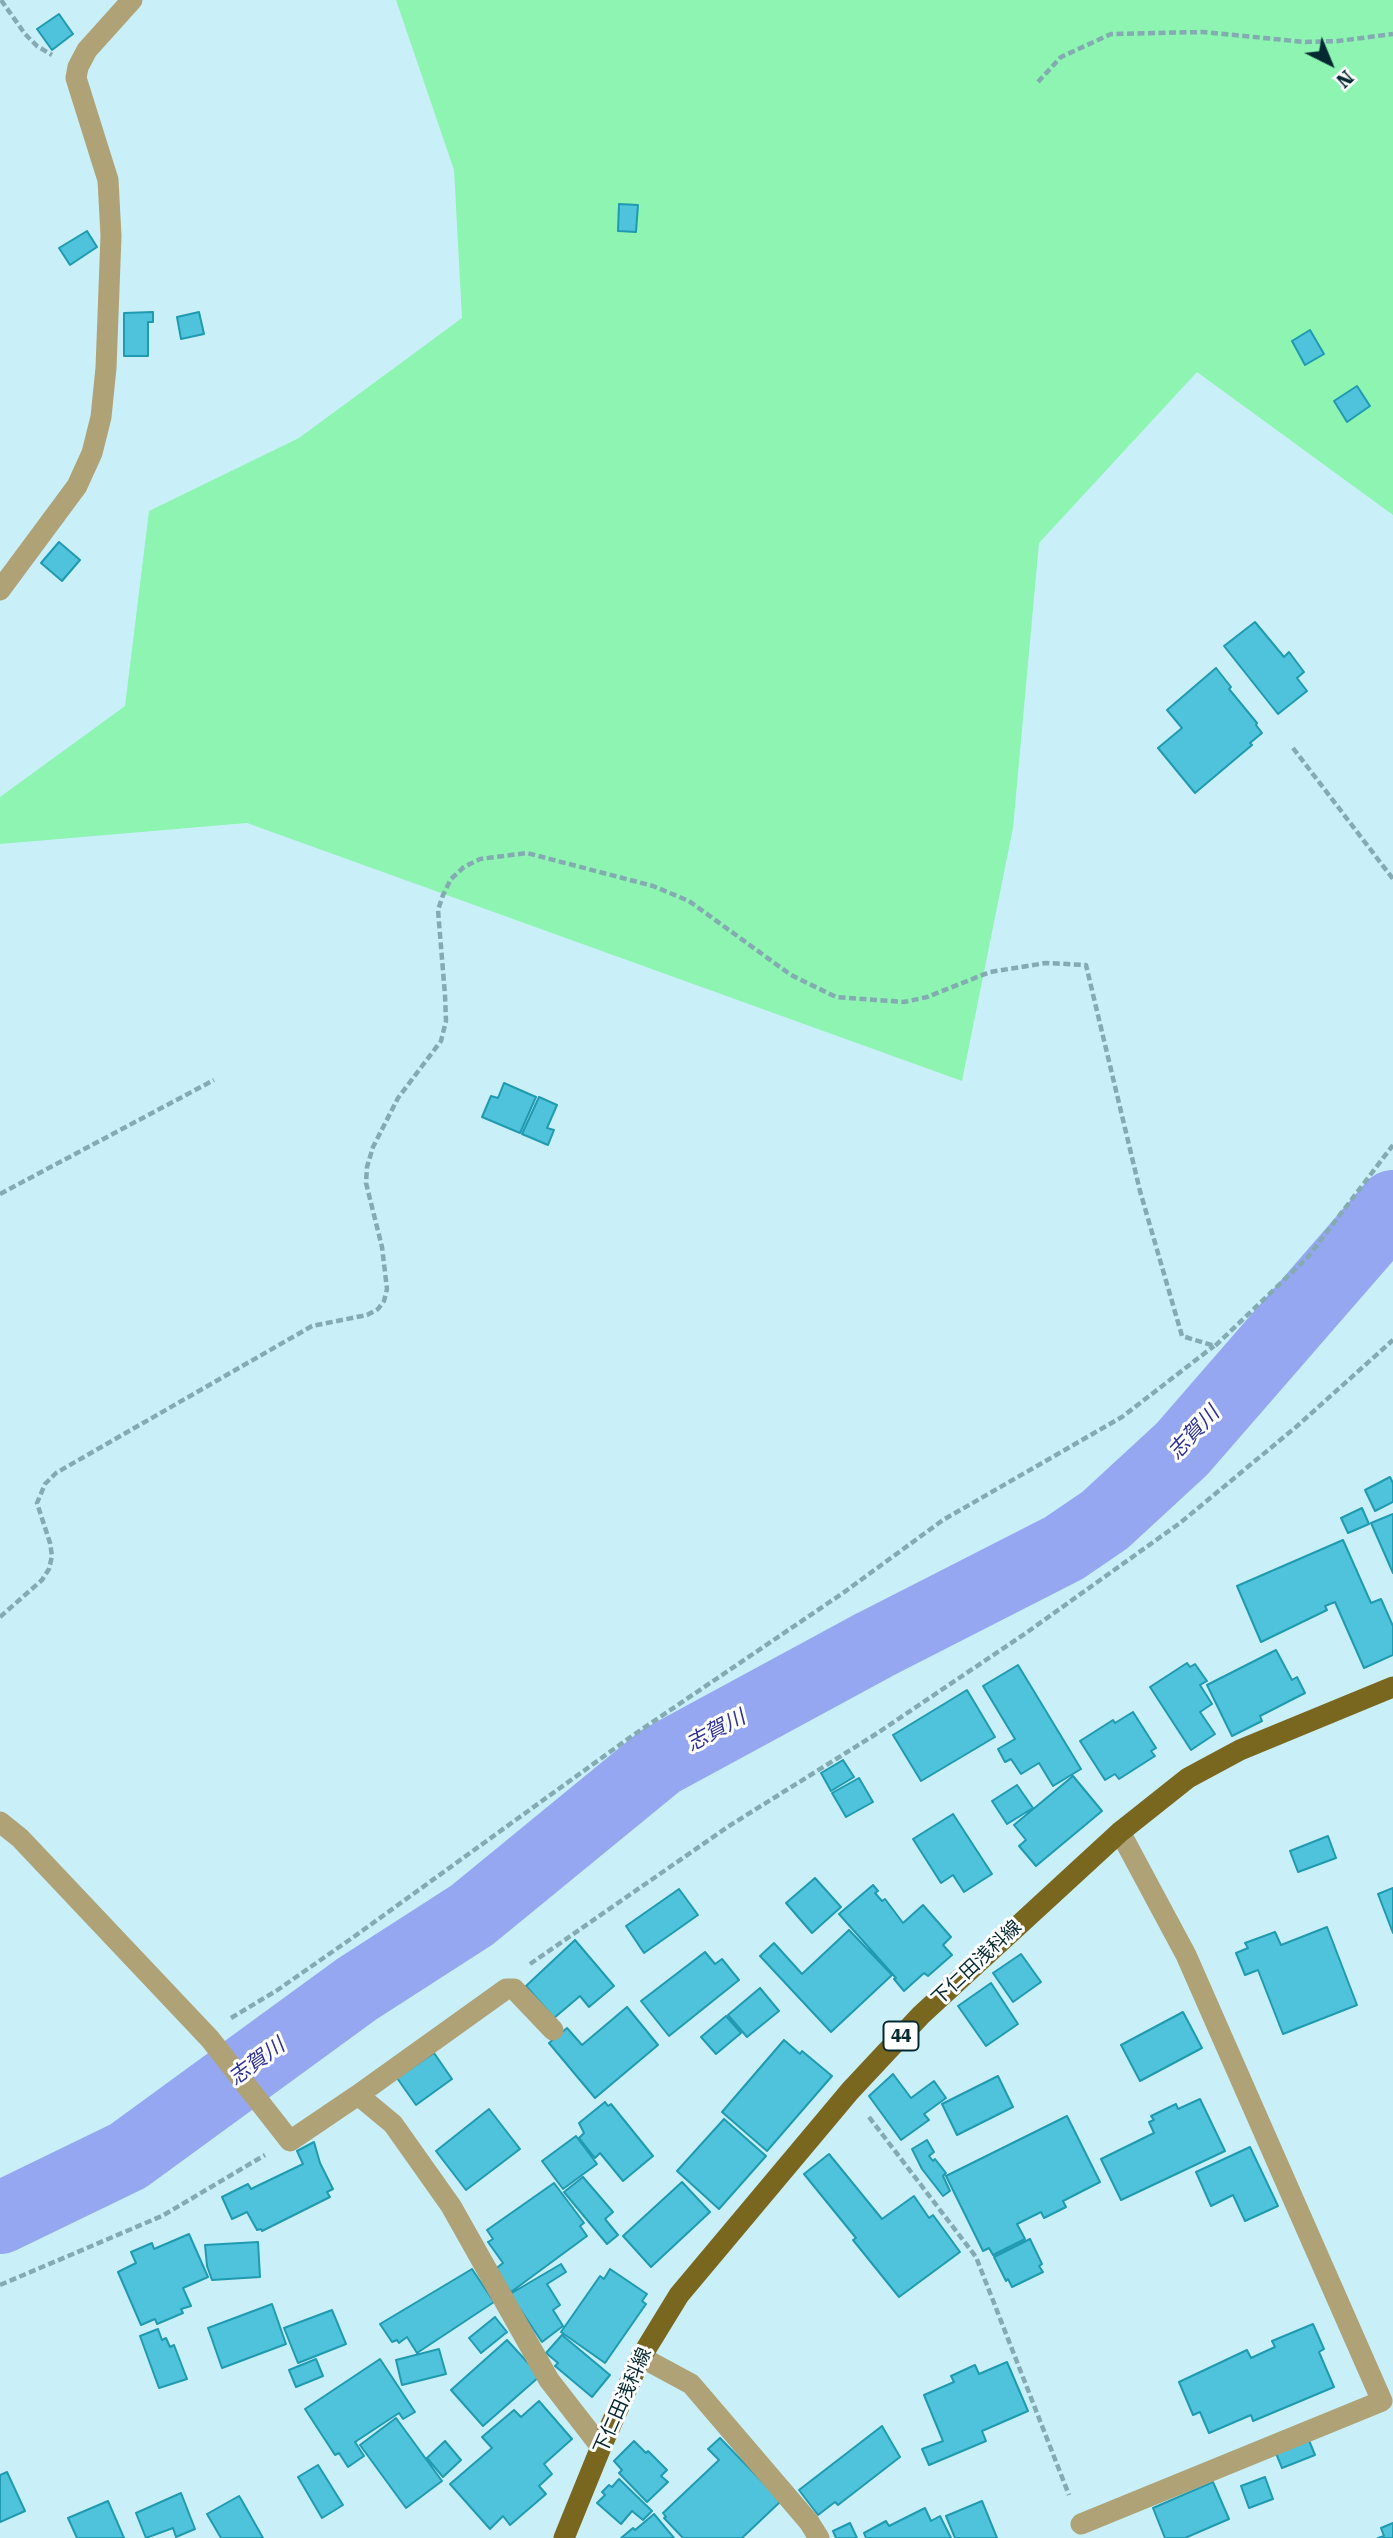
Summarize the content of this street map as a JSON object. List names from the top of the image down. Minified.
{"streets":{"main road":["下仁田浅科線","44"]},"water":["志賀川"],"north":"bottom right"}
